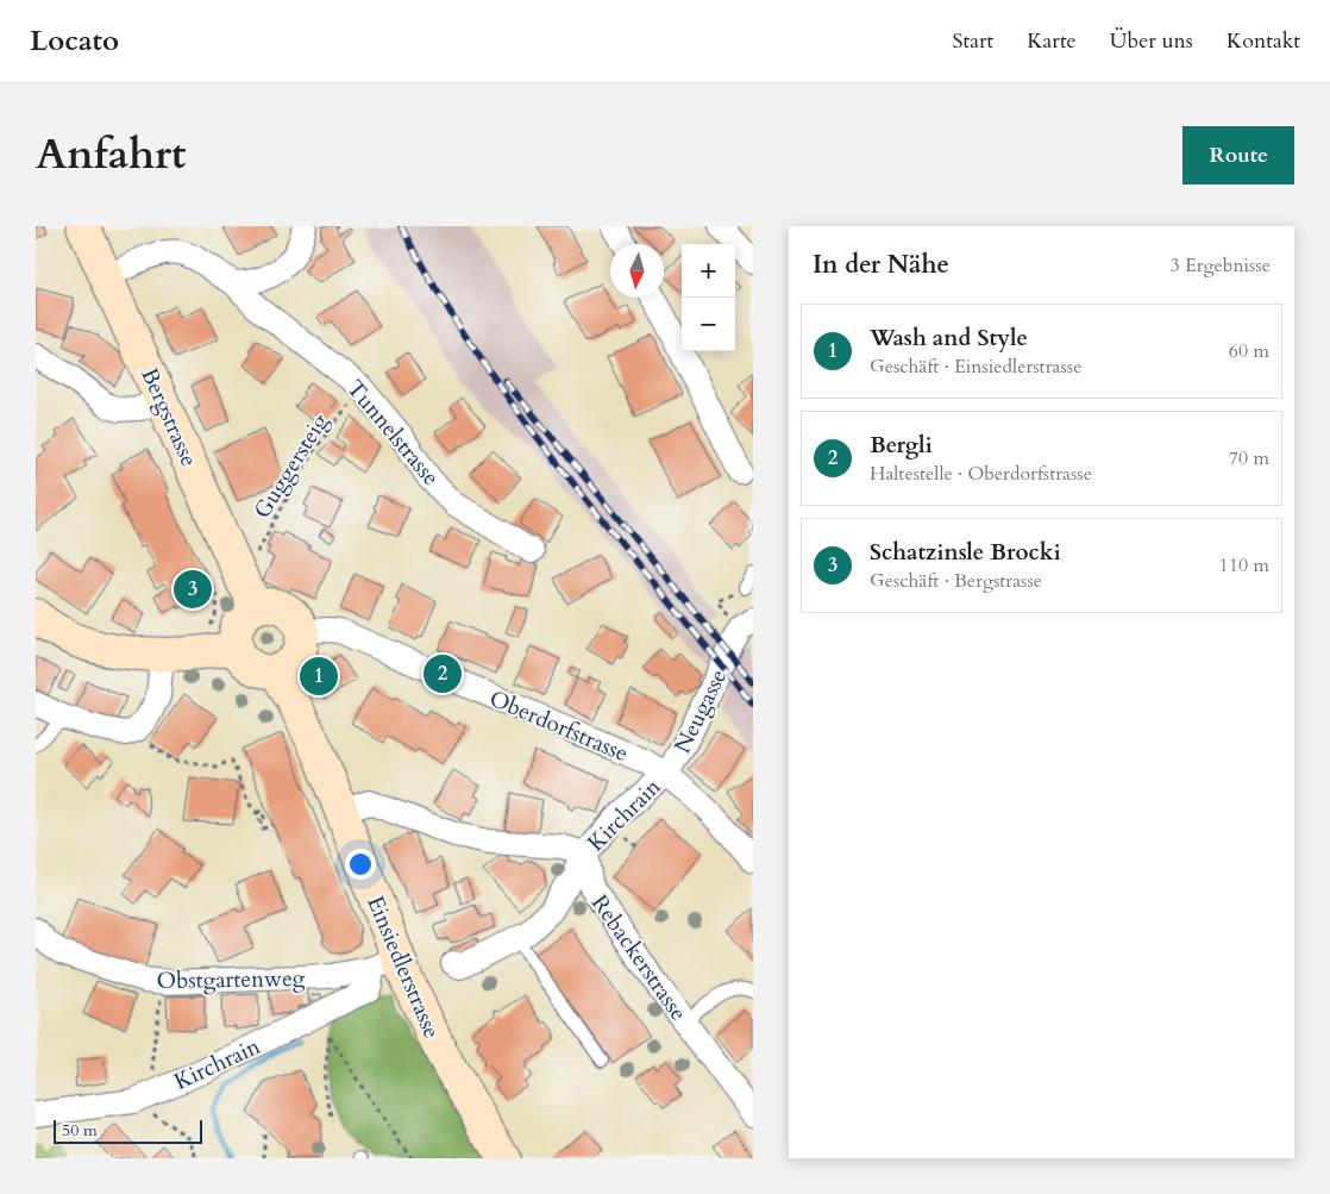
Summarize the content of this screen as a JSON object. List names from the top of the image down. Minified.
{"streets":{"main road":["Bergstrasse","Einsiedlerstrasse"],"street":["Tunnelstrasse","Neugasse","Oberdorfstrasse","Kirchrain","Rebackerstrasse","Obstgartenweg"],"path":["Guggersteig"]},"crossings":[["Bergstrasse","Tunnelstrasse"],["Bergstrasse","Oberdorfstrasse"],["Bergstrasse","Einsiedlerstrasse"],["Tunnelstrasse","Guggersteig"],["Neugasse","Oberdorfstrasse"],["Neugasse","Kirchrain"],["Oberdorfstrasse","Kirchrain"],["Oberdorfstrasse","Einsiedlerstrasse"],["Kirchrain","Rebackerstrasse"],["Kirchrain","Obstgartenweg"],["Einsiedlerstrasse","Obstgartenweg"]],"scale_bar":"50 m","north":"bottom","page":{"header":"Locato","nav":["Start","Karte","Über uns","Kontakt"],"title":"Anfahrt","buttons":"Route","heading":["In der Nähe","3 Ergebnisse"],"map_buttons":["+","−"],"list":[{"mark":"1","name":"Wash and Style","note":"Geschäft · Einsiedlerstrasse","value":"60 m"},{"mark":"2","name":"Bergli","note":"Haltestelle · Oberdorfstrasse","value":"70 m"},{"mark":"3","name":"Schatzinsle Brocki","note":"Geschäft · Bergstrasse","value":"110 m"}],"pins":["3","2","1"],"scale":"50 m"}}
